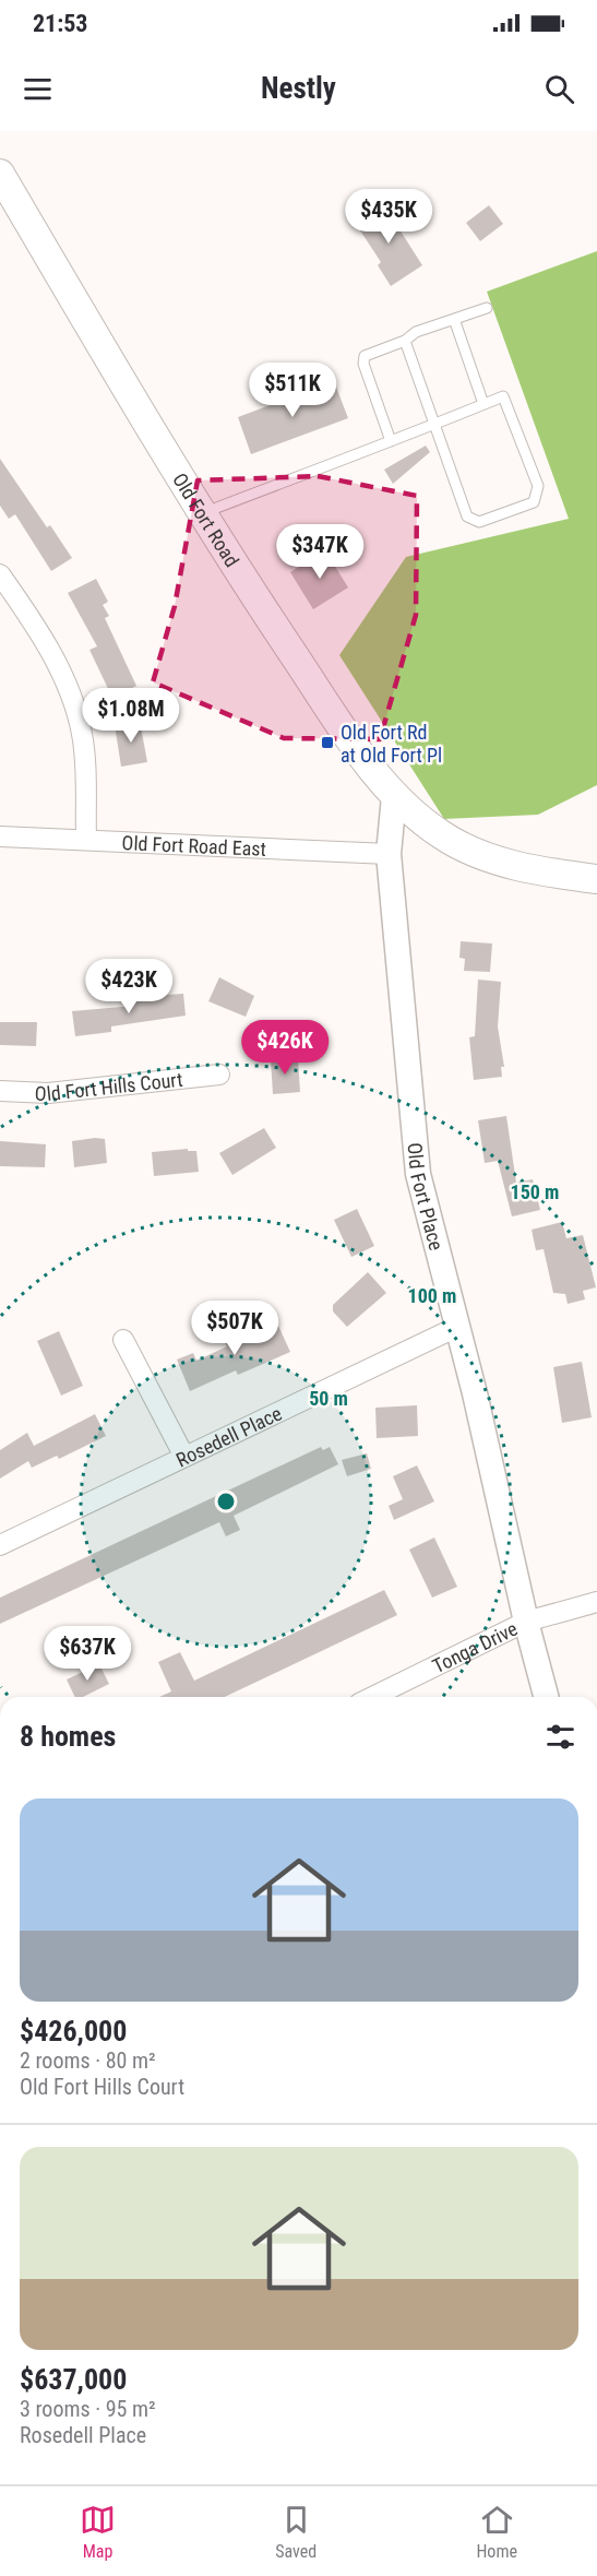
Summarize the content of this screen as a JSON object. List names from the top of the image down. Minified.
{"streets":{"main road":["Old Fort Road"],"street":["Old Fort Road East","Old Fort Hills Court","Old Fort Place","Rosedell Place","Tonga Drive"]},"crossings":[["Old Fort Road","Old Fort Place"],["Old Fort Road East","Old Fort Place"],["Old Fort Place","Rosedell Place"],["Old Fort Place","Tonga Drive"]],"places":{"transit":["Old Fort Rd at Old Fort Pl"]},"page":{"status":"21:53","header":"Nestly","price":["$435K","$511K","$347K","$1.08M","$423K","$426K","$507K","$637K"],"heading":"8 homes","list":[{"name":"$426,000","note":"2 rooms · 80 m² · Old Fort Hills Court"},{"name":"$637,000","note":"3 rooms · 95 m² · Rosedell Place"}],"tabs":["Map","Saved","Home"]},"rings":["150 m","100 m","50 m"]}
